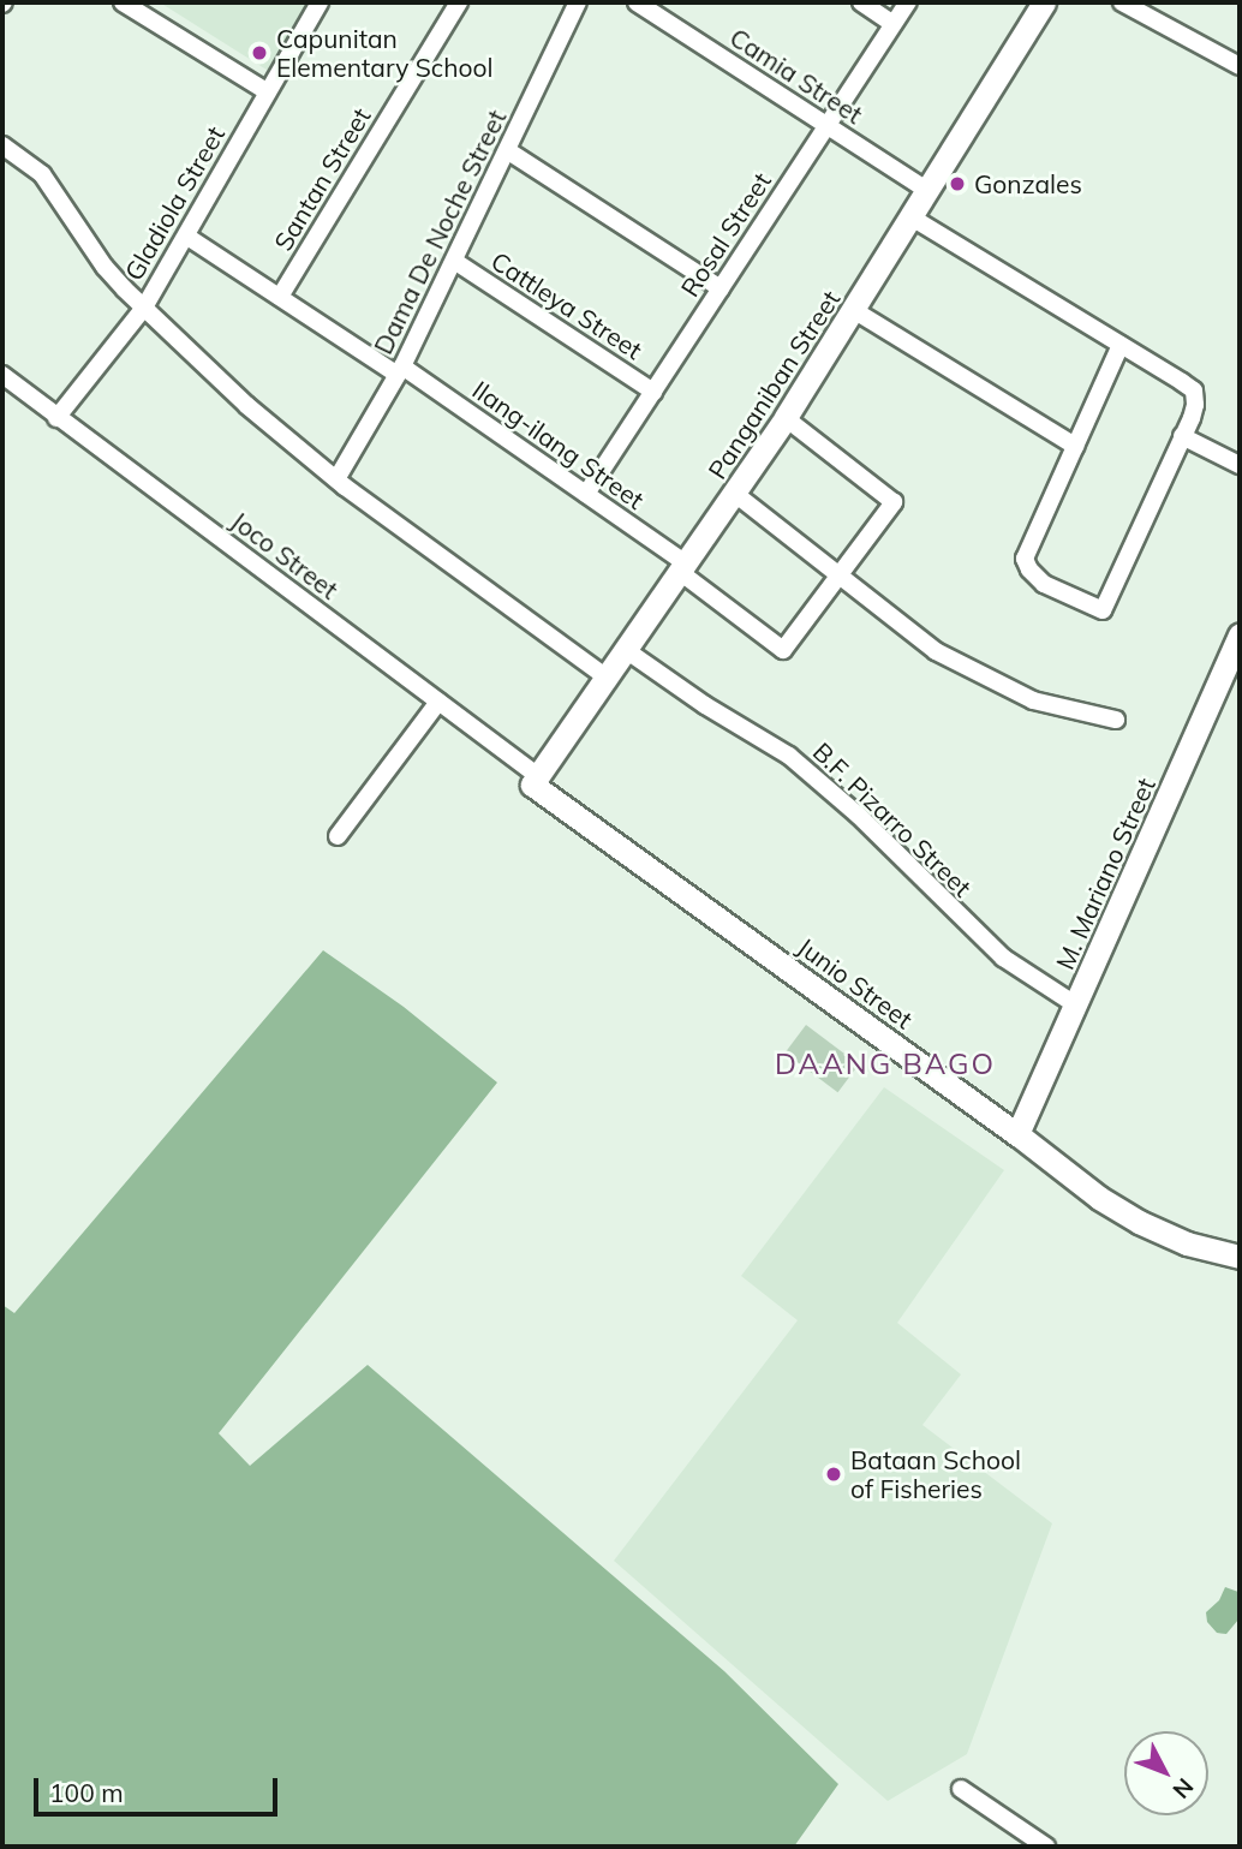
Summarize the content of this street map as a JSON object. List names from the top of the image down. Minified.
{"streets":{"street":["Camia Street","Santan Street","Gladiola Street","Dama De Noche Street","Rosal Street","Cattleya Street","Panganiban Street","Ilang-ilang Street","Joco Street","B.F. Pizarro Street","M. Mariano Street","Junio Street"]},"crossings":[["Camia Street","Rosal Street"],["Camia Street","Panganiban Street"],["Santan Street","Ilang-ilang Street"],["Gladiola Street","Ilang-ilang Street"],["Gladiola Street","Joco Street"],["Dama De Noche Street","Cattleya Street"],["Dama De Noche Street","Ilang-ilang Street"],["Rosal Street","Cattleya Street"],["Rosal Street","Ilang-ilang Street"],["Panganiban Street","Ilang-ilang Street"],["Panganiban Street","Joco Street"],["Panganiban Street","B.F. Pizarro Street"],["Panganiban Street","Junio Street"],["Joco Street","Junio Street"],["B.F. Pizarro Street","M. Mariano Street"],["M. Mariano Street","Junio Street"]],"districts":["DAANG BAGO"],"places":["Capunitan Elementary School","Gonzales","Bataan School of Fisheries"],"scale_bar":"100 m","north":"bottom right"}
